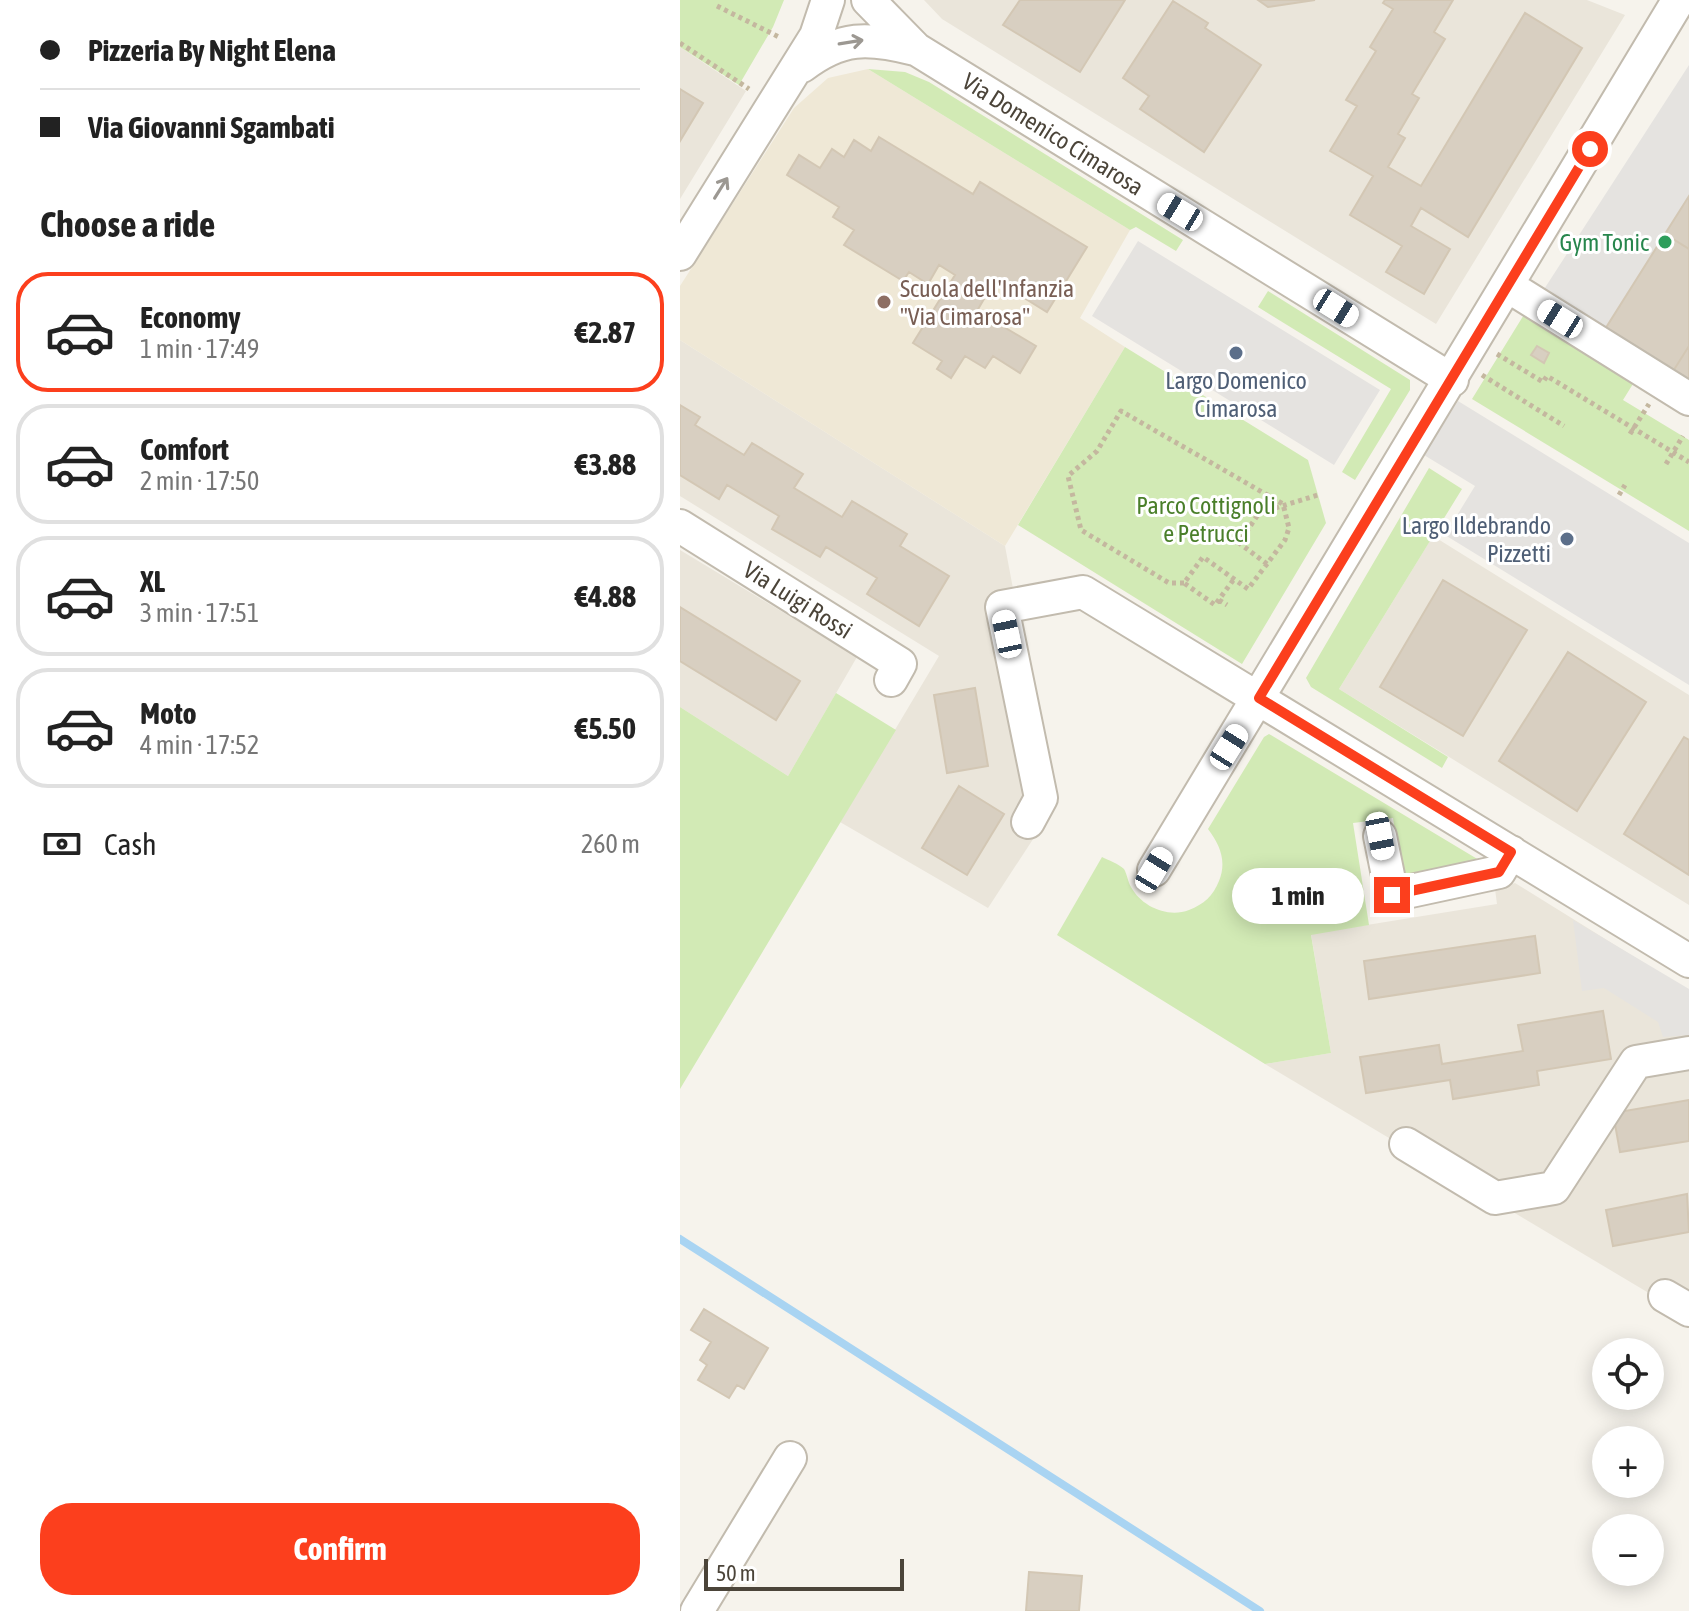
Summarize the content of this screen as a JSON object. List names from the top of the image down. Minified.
{"streets":{"street":["Via Domenico Cimarosa","Via Luigi Rossi"]},"parks":["Parco Cottignoli e Petrucci"],"places":["Gym Tonic","Scuola dell'Infanzia \"Via Cimarosa\"","Largo Domenico Cimarosa","Largo Ildebrando Pizzetti"],"scale_bar":"50 m","page":{"banner":["Pizzeria By Night Elena","Via Giovanni Sgambati"],"heading":"Choose a ride","list":[{"name":"Economy","note":"1 min · 17:49","value":"€2.87"},{"name":"Comfort","note":"2 min · 17:50","value":"€3.88"},{"name":"XL","note":"3 min · 17:51","value":"€4.88"},{"name":"Moto","note":"4 min · 17:52","value":"€5.50"}],"pay":["Cash","260 m"],"bubble":"1 min","map_buttons":["+","−"],"buttons":"Confirm","scale":"50 m"}}
